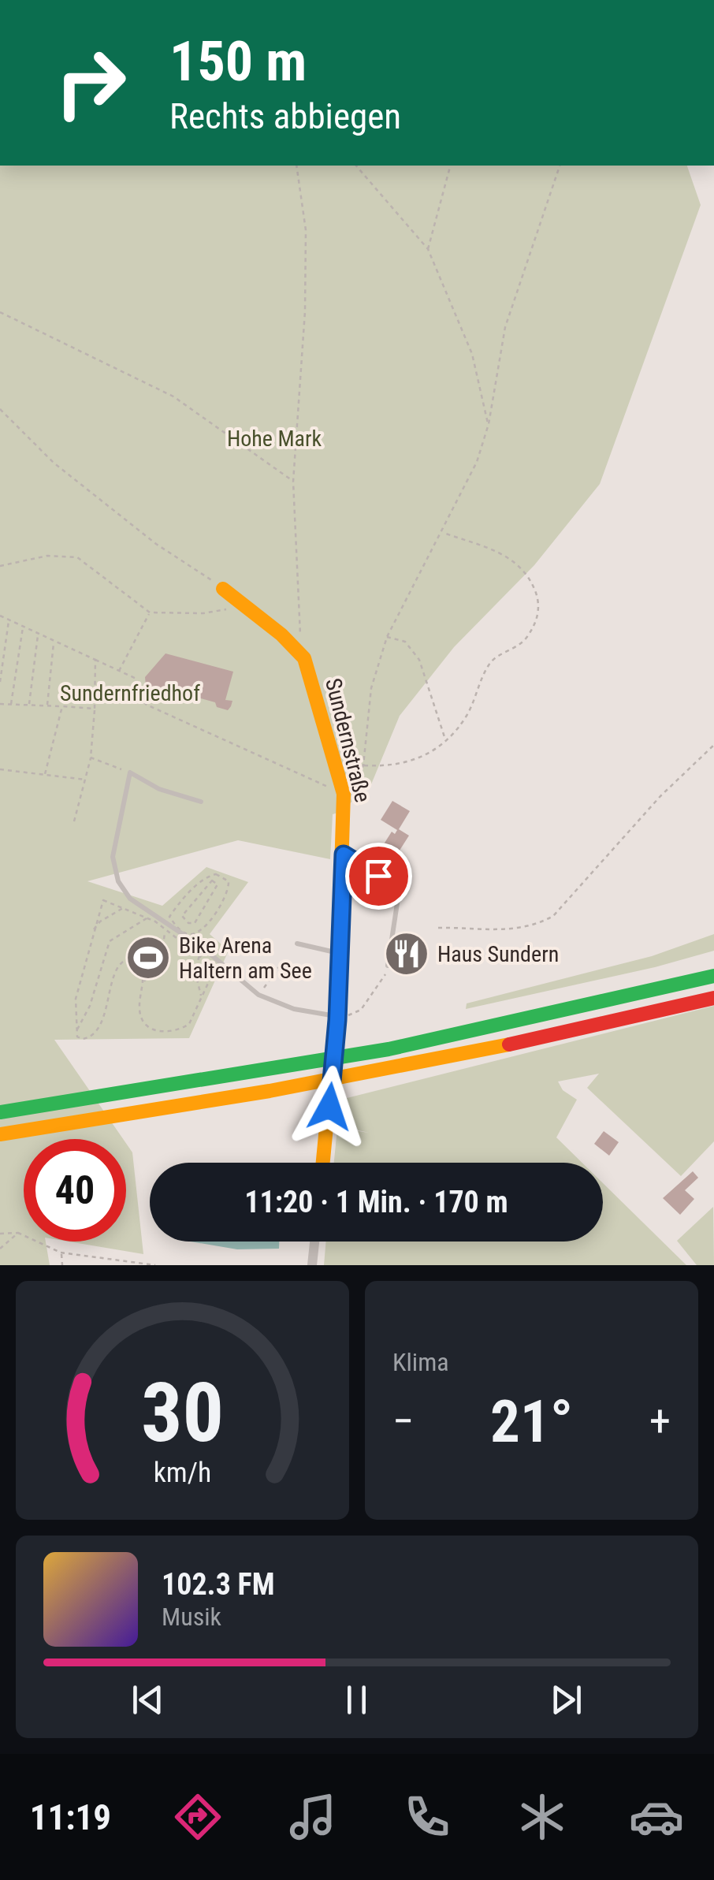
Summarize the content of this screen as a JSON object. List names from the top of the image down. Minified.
{"streets":{"main road":["Sundernstraße"]},"parks":["Hohe Mark","Sundernfriedhof"],"places":{"restaurant":["Haus Sundern"],"sports":["Bike Arena Haltern am See"]},"page":{"turn":["150 m","Rechts abbiegen"],"limit":"40","trip":"11:20 · 1 Min. · 170 m","tile":"Klima","heat":["−","21°","+"],"song":["102.3 FM","Musik"],"tabs":"11:19","gauge":["30","km/h"]}}
